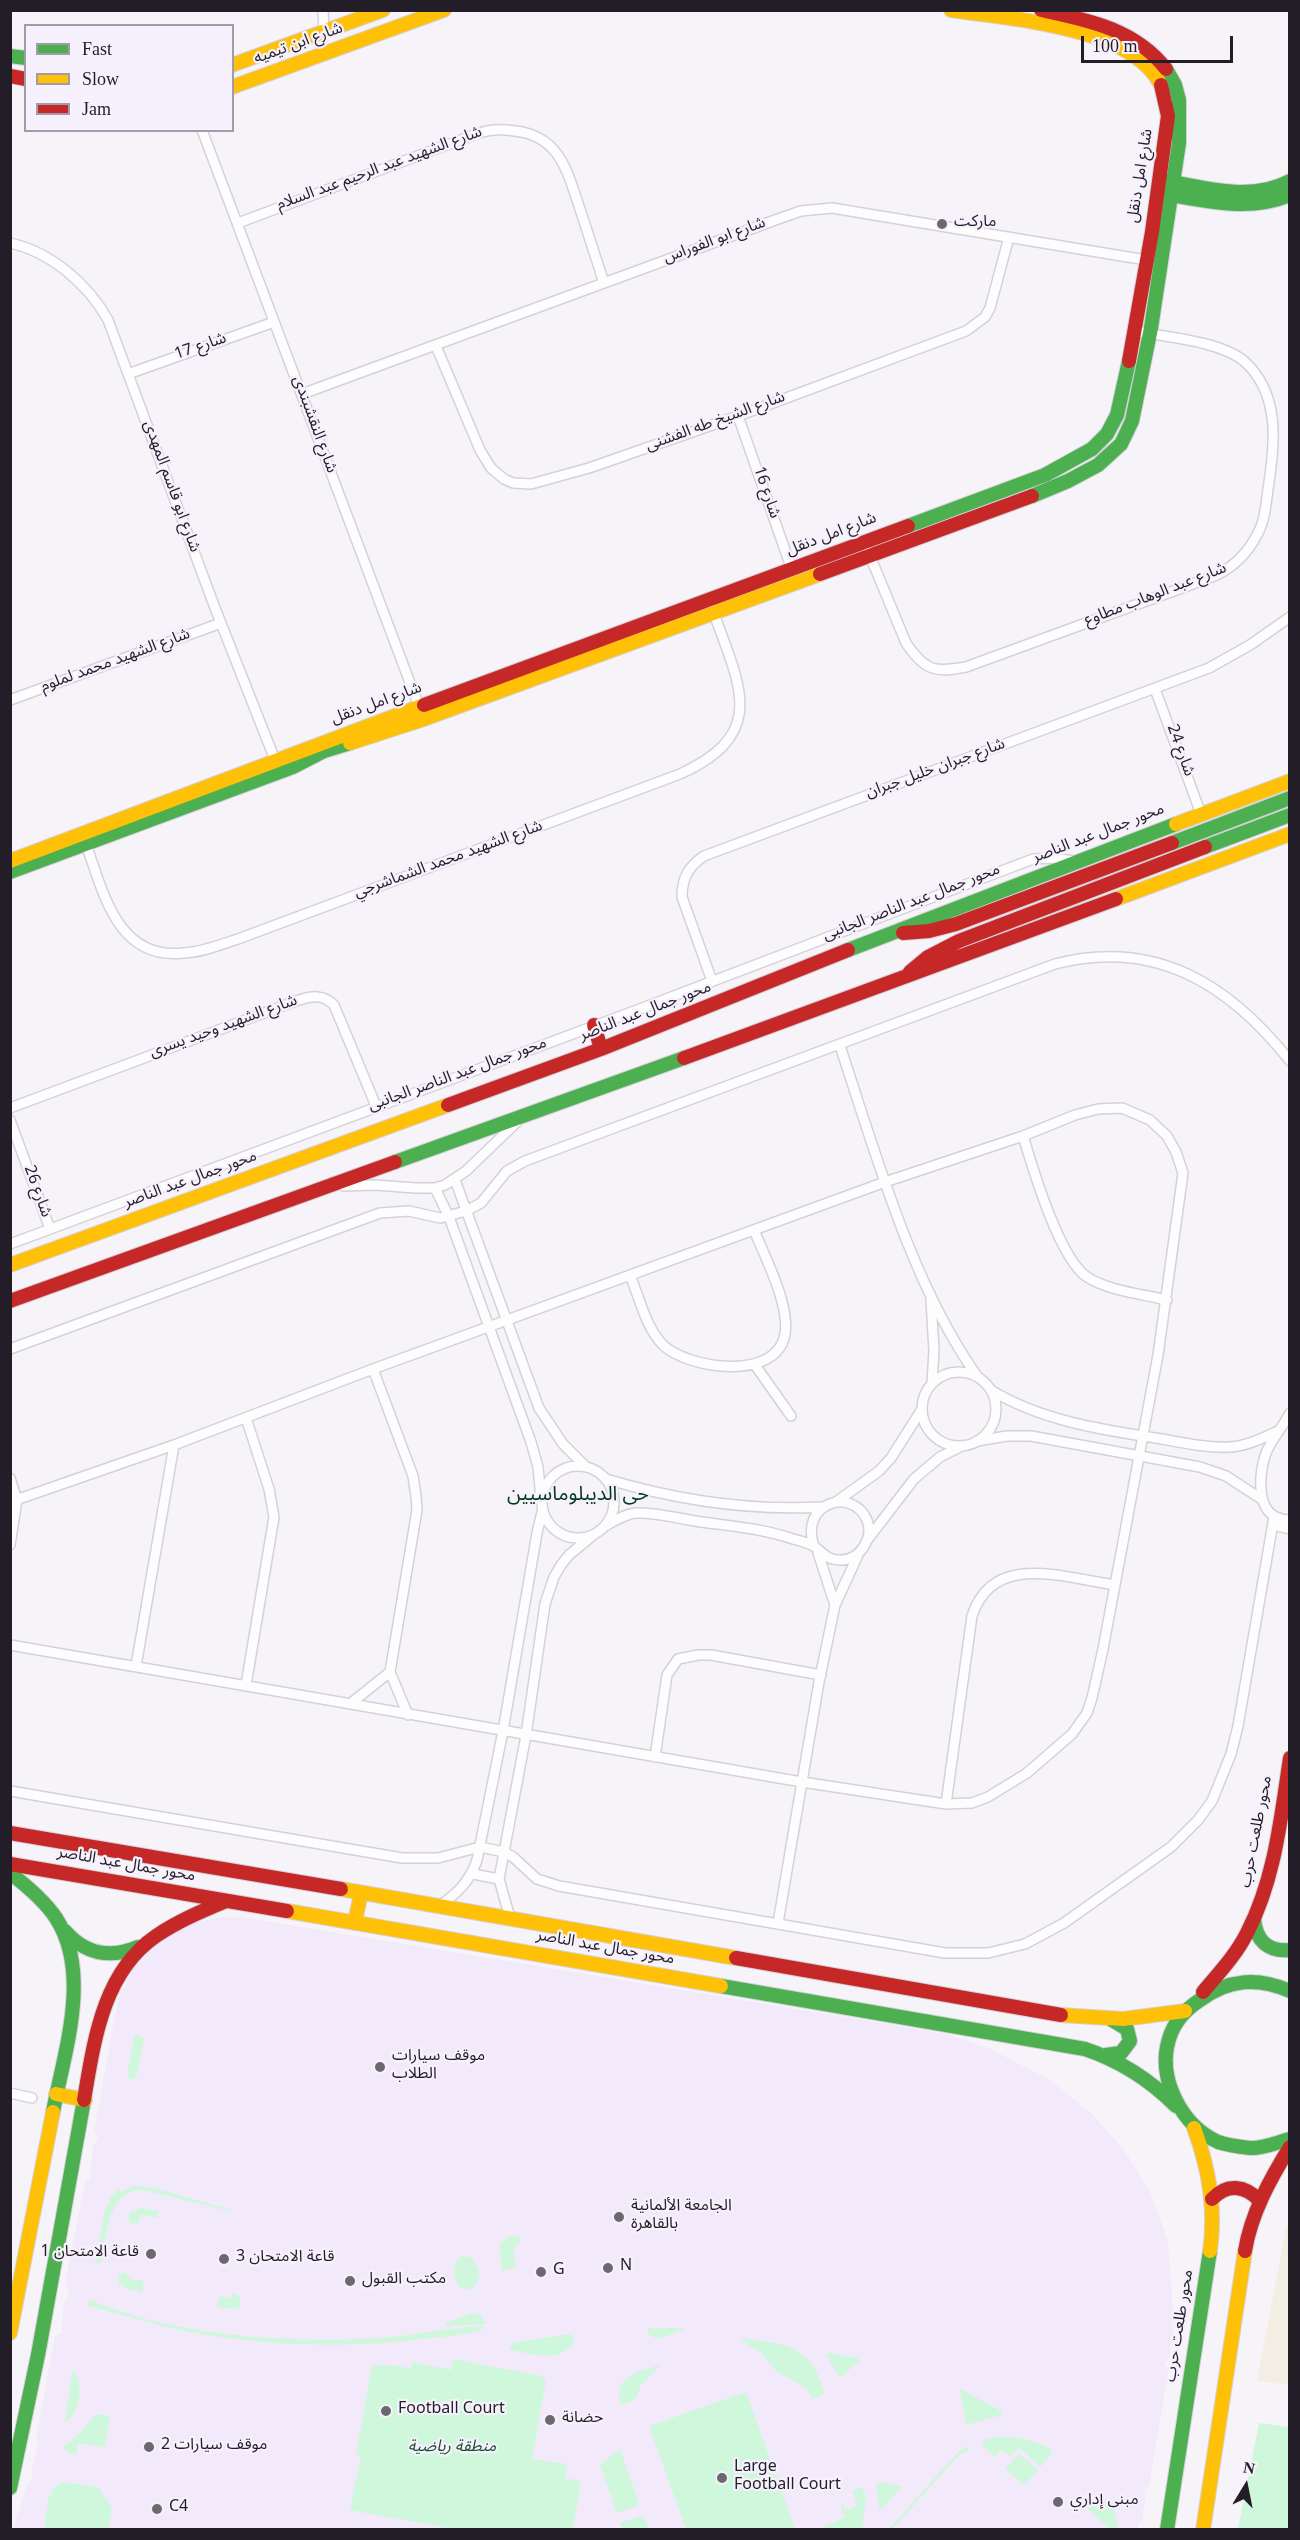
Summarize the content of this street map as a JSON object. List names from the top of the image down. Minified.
{"streets":{"main road":["شارع ابن تيميه","شارع امل دنقل","محور جمال عبد الناصر","محور طلعت حرب"],"street":["شارع الشهيد عبد الرحيم عبد السلام","شارع ابو الفوراس","شارع 17","شارع الشيخ طه الفشنى","شارع النقشبندى","شارع ابو قاسم المهدى","شارع 16","شارع عبد الوهاب مطاوع","شارع الشهيد محمد لملوم","شارع 24","شارع جبران خليل جبران","شارع الشهيد محمد الشماشرجي","محور جمال عبد الناصر الجانبى","شارع الشهيد وحيد يسرى","شارع 26"]},"crossings":[["شارع الشهيد عبد الرحيم عبد السلام","شارع ابو الفوراس"],["شارع الشهيد عبد الرحيم عبد السلام","شارع النقشبندى"],["شارع امل دنقل","شارع ابو الفوراس"],["شارع امل دنقل","شارع النقشبندى"],["شارع امل دنقل","شارع ابو قاسم المهدى"],["شارع امل دنقل","شارع 16"],["شارع امل دنقل","شارع عبد الوهاب مطاوع"],["شارع امل دنقل","شارع الشهيد محمد الشماشرجي"],["شارع ابو الفوراس","شارع الشيخ طه الفشنى"],["شارع ابو الفوراس","شارع النقشبندى"],["شارع 17","شارع النقشبندى"],["شارع 17","شارع ابو قاسم المهدى"],["شارع الشيخ طه الفشنى","شارع 16"],["شارع ابو قاسم المهدى","شارع الشهيد محمد لملوم"],["شارع 24","شارع جبران خليل جبران"],["شارع 24","محور جمال عبد الناصر"],["شارع جبران خليل جبران","محور جمال عبد الناصر الجانبى"],["محور جمال عبد الناصر","محور جمال عبد الناصر الجانبى"],["محور جمال عبد الناصر الجانبى","شارع الشهيد وحيد يسرى"],["محور جمال عبد الناصر الجانبى","شارع 26"]],"districts":["حى الديبلوماسيين"],"parks":["منطقة رياضية"],"places":["ماركت","موقف سيارات الطلاب","الجامعة الألمانية بالقاهرة","قاعة الامتحان 1","قاعة الامتحان 3","N","G","مكتب القبول","Football Court","حضانة","موقف سيارات 2","Large Football Court","مبنى إداري","C4"],"legend":["Fast","Slow","Jam"],"scale_bar":"100 m","north":"top"}
